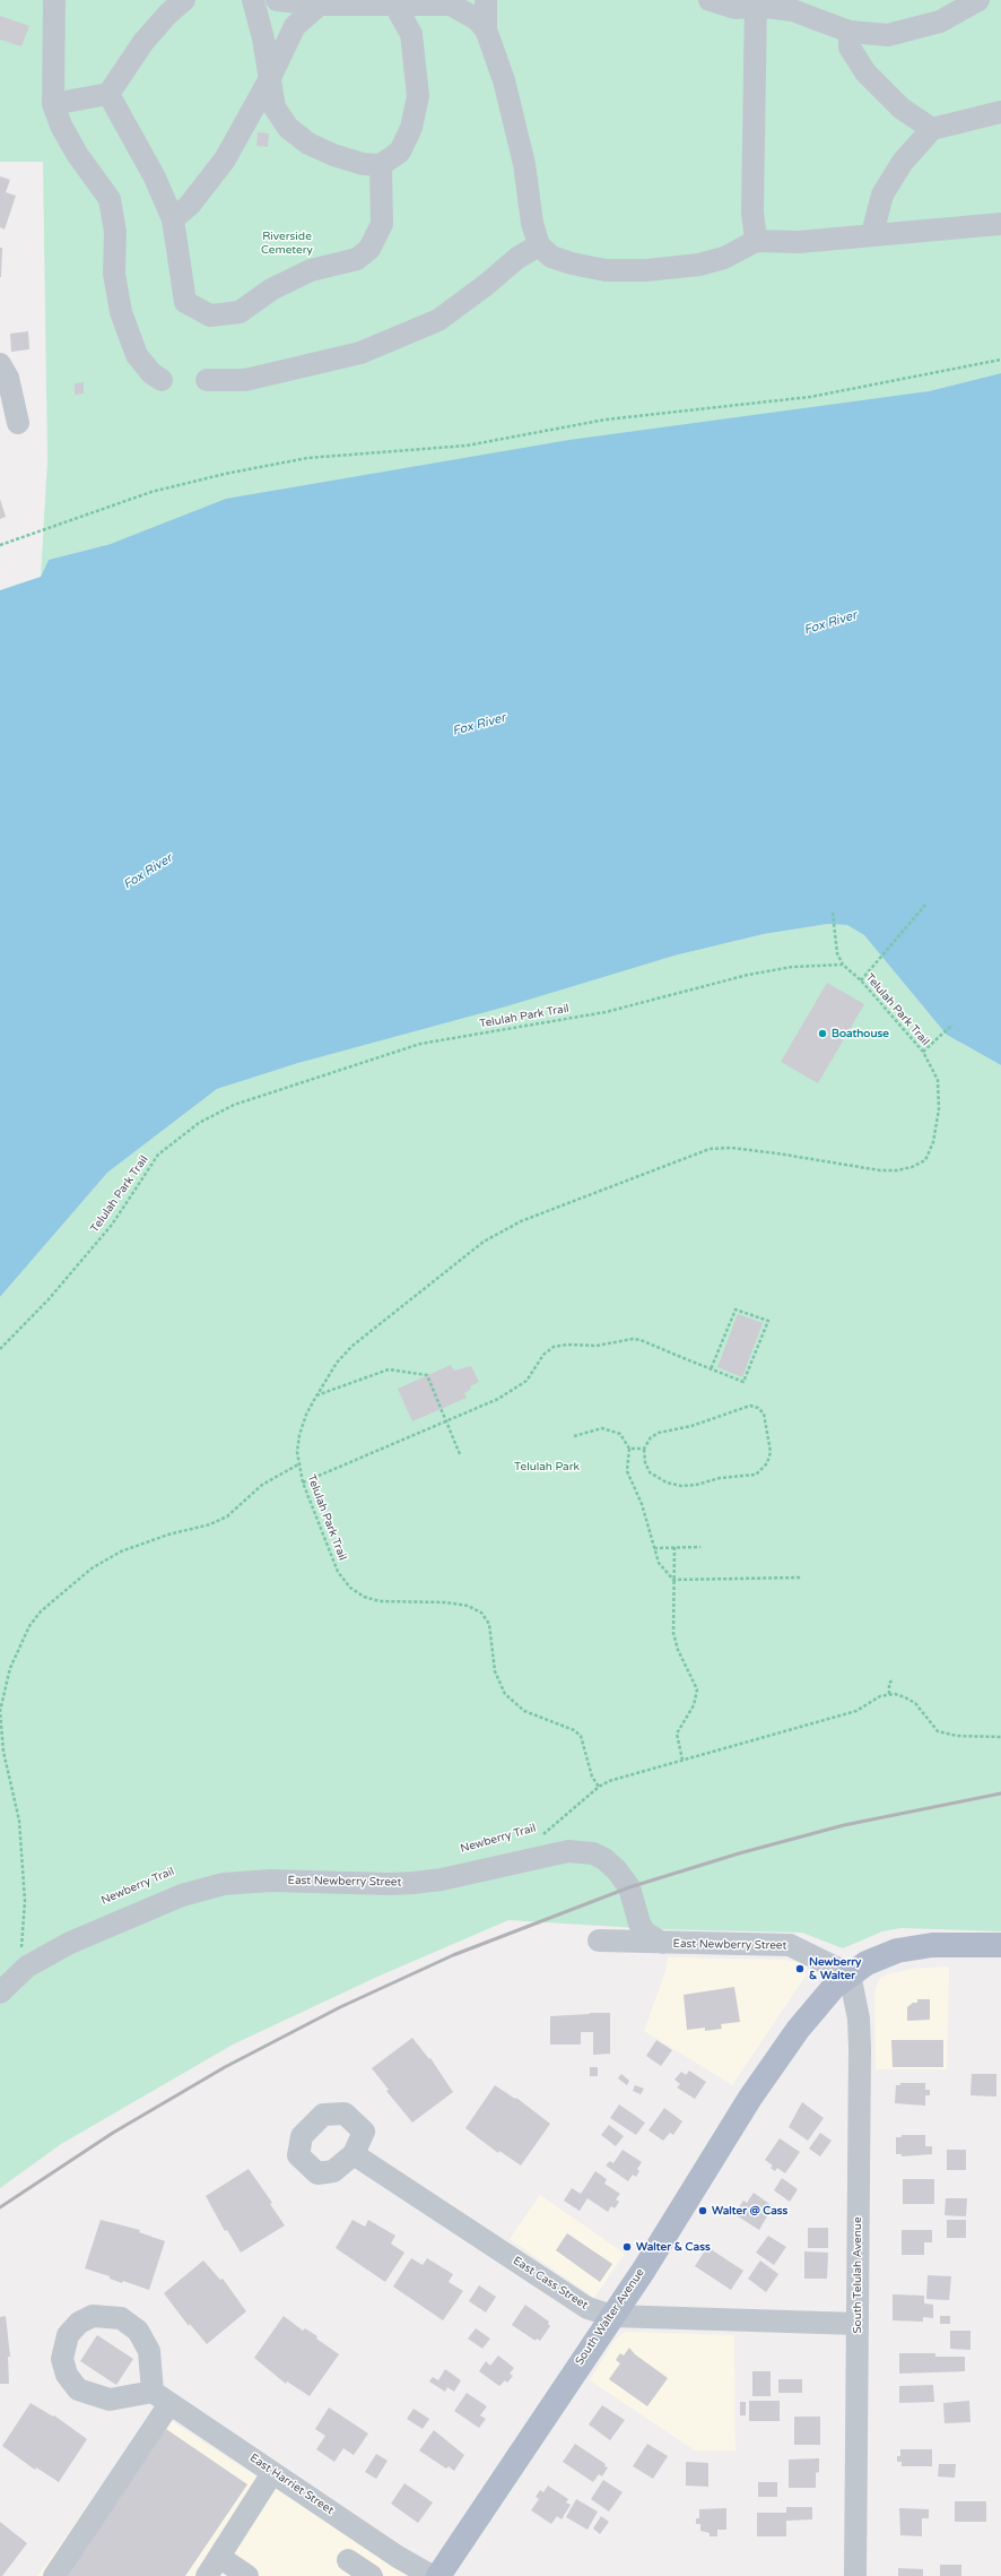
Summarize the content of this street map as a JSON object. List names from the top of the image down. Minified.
{"streets":{"main road":["South Walter Avenue"],"street":["East Newberry Street","South Telulah Avenue","East Cass Street","East Harriet Street"],"path":["Telulah Park Trail","Newberry Trail"]},"crossings":[["Telulah Park Trail","Newberry Trail"],["East Newberry Street","South Telulah Avenue"],["East Newberry Street","South Walter Avenue"],["South Telulah Avenue","East Cass Street"],["South Telulah Avenue","South Walter Avenue"],["East Cass Street","South Walter Avenue"]],"water":["Fox River"],"parks":["Riverside Cemetery","Telulah Park"],"places":["Boathouse","Newberry & Walter","Walter @ Cass","Walter & Cass"]}
